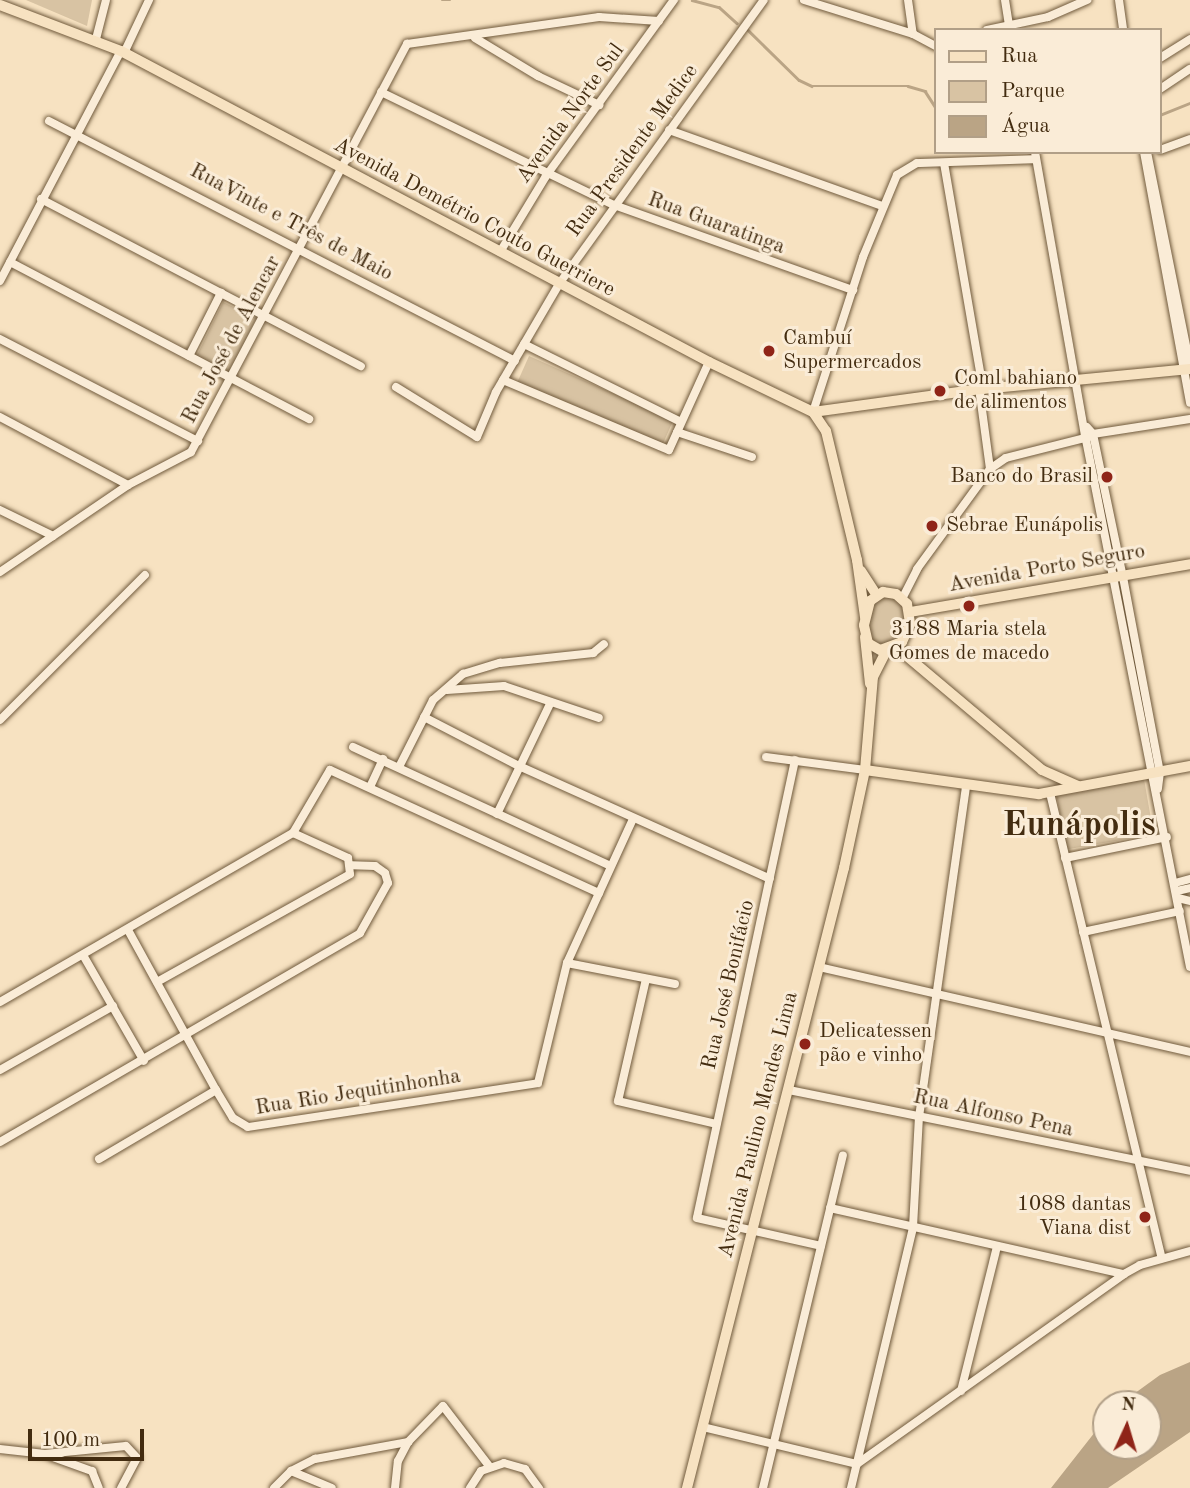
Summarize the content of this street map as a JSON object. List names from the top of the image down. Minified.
{"streets":{"main road":["Avenida Demétrio Couto Guerriere","Avenida Porto Seguro","Avenida Paulino Mendes Lima"],"street":["Avenida Norte Sul","Rua Presidente Medice","RuaVinte e Três de Maio","Rua Guaratinga","Rua José de Alencar","Rua José Bonifácio","Rua Rio Jequitinhonha","Rua Alfonso Pena"]},"crossings":[["Avenida Norte Sul","Avenida Demétrio Couto Guerriere"],["Avenida Norte Sul","Rua Guaratinga"],["Rua Presidente Medice","Avenida Demétrio Couto Guerriere"],["Rua Presidente Medice","RuaVinte e Três de Maio"],["Rua Presidente Medice","Rua Guaratinga"],["Avenida Demétrio Couto Guerriere","Rua José de Alencar"],["RuaVinte e Três de Maio","Rua José de Alencar"],["Rua Guaratinga","Rua José de Alencar"],["Rua José Bonifácio","Avenida Paulino Mendes Lima"],["Rua Alfonso Pena","Avenida Paulino Mendes Lima"]],"districts":["Eunápolis"],"places":["Cambuí Supermercados","Coml bahiano de alimentos","Banco do Brasil","Sebrae Eunápolis","3188 Maria stela Gomes de macedo","Delicatessen pão e vinho","1088 dantas Viana dist"],"legend":["Rua","Parque","Água"],"scale_bar":"100 m","north":"top"}
